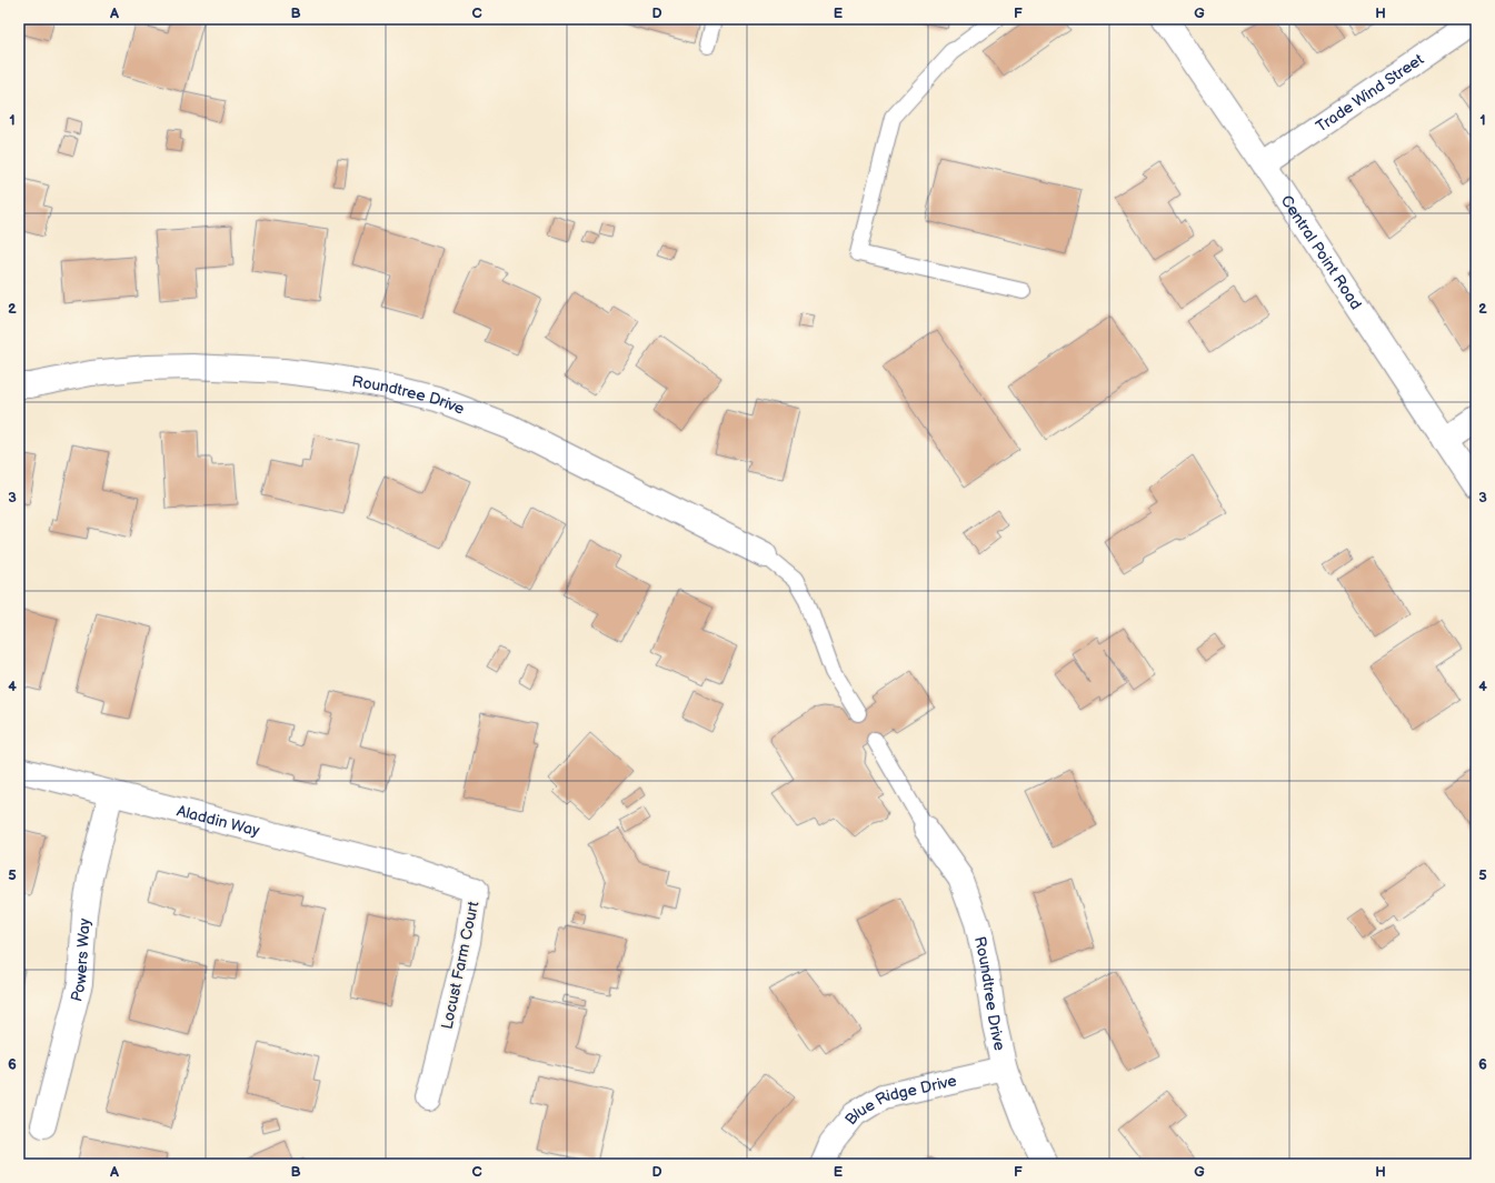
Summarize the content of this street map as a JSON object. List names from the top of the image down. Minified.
{"streets":{"street":["Trade Wind Street","Central Point Road","Roundtree Drive","Aladdin Way","Powers Way","Locust Farm Court","Blue Ridge Drive"]},"crossings":[["Trade Wind Street","Central Point Road"],["Roundtree Drive","Blue Ridge Drive"],["Aladdin Way","Powers Way"],["Aladdin Way","Locust Farm Court"]],"grid":{"columns":["A","B","C","D","E","F","G","H"],"rows":["1","2","3","4","5","6"]}}
